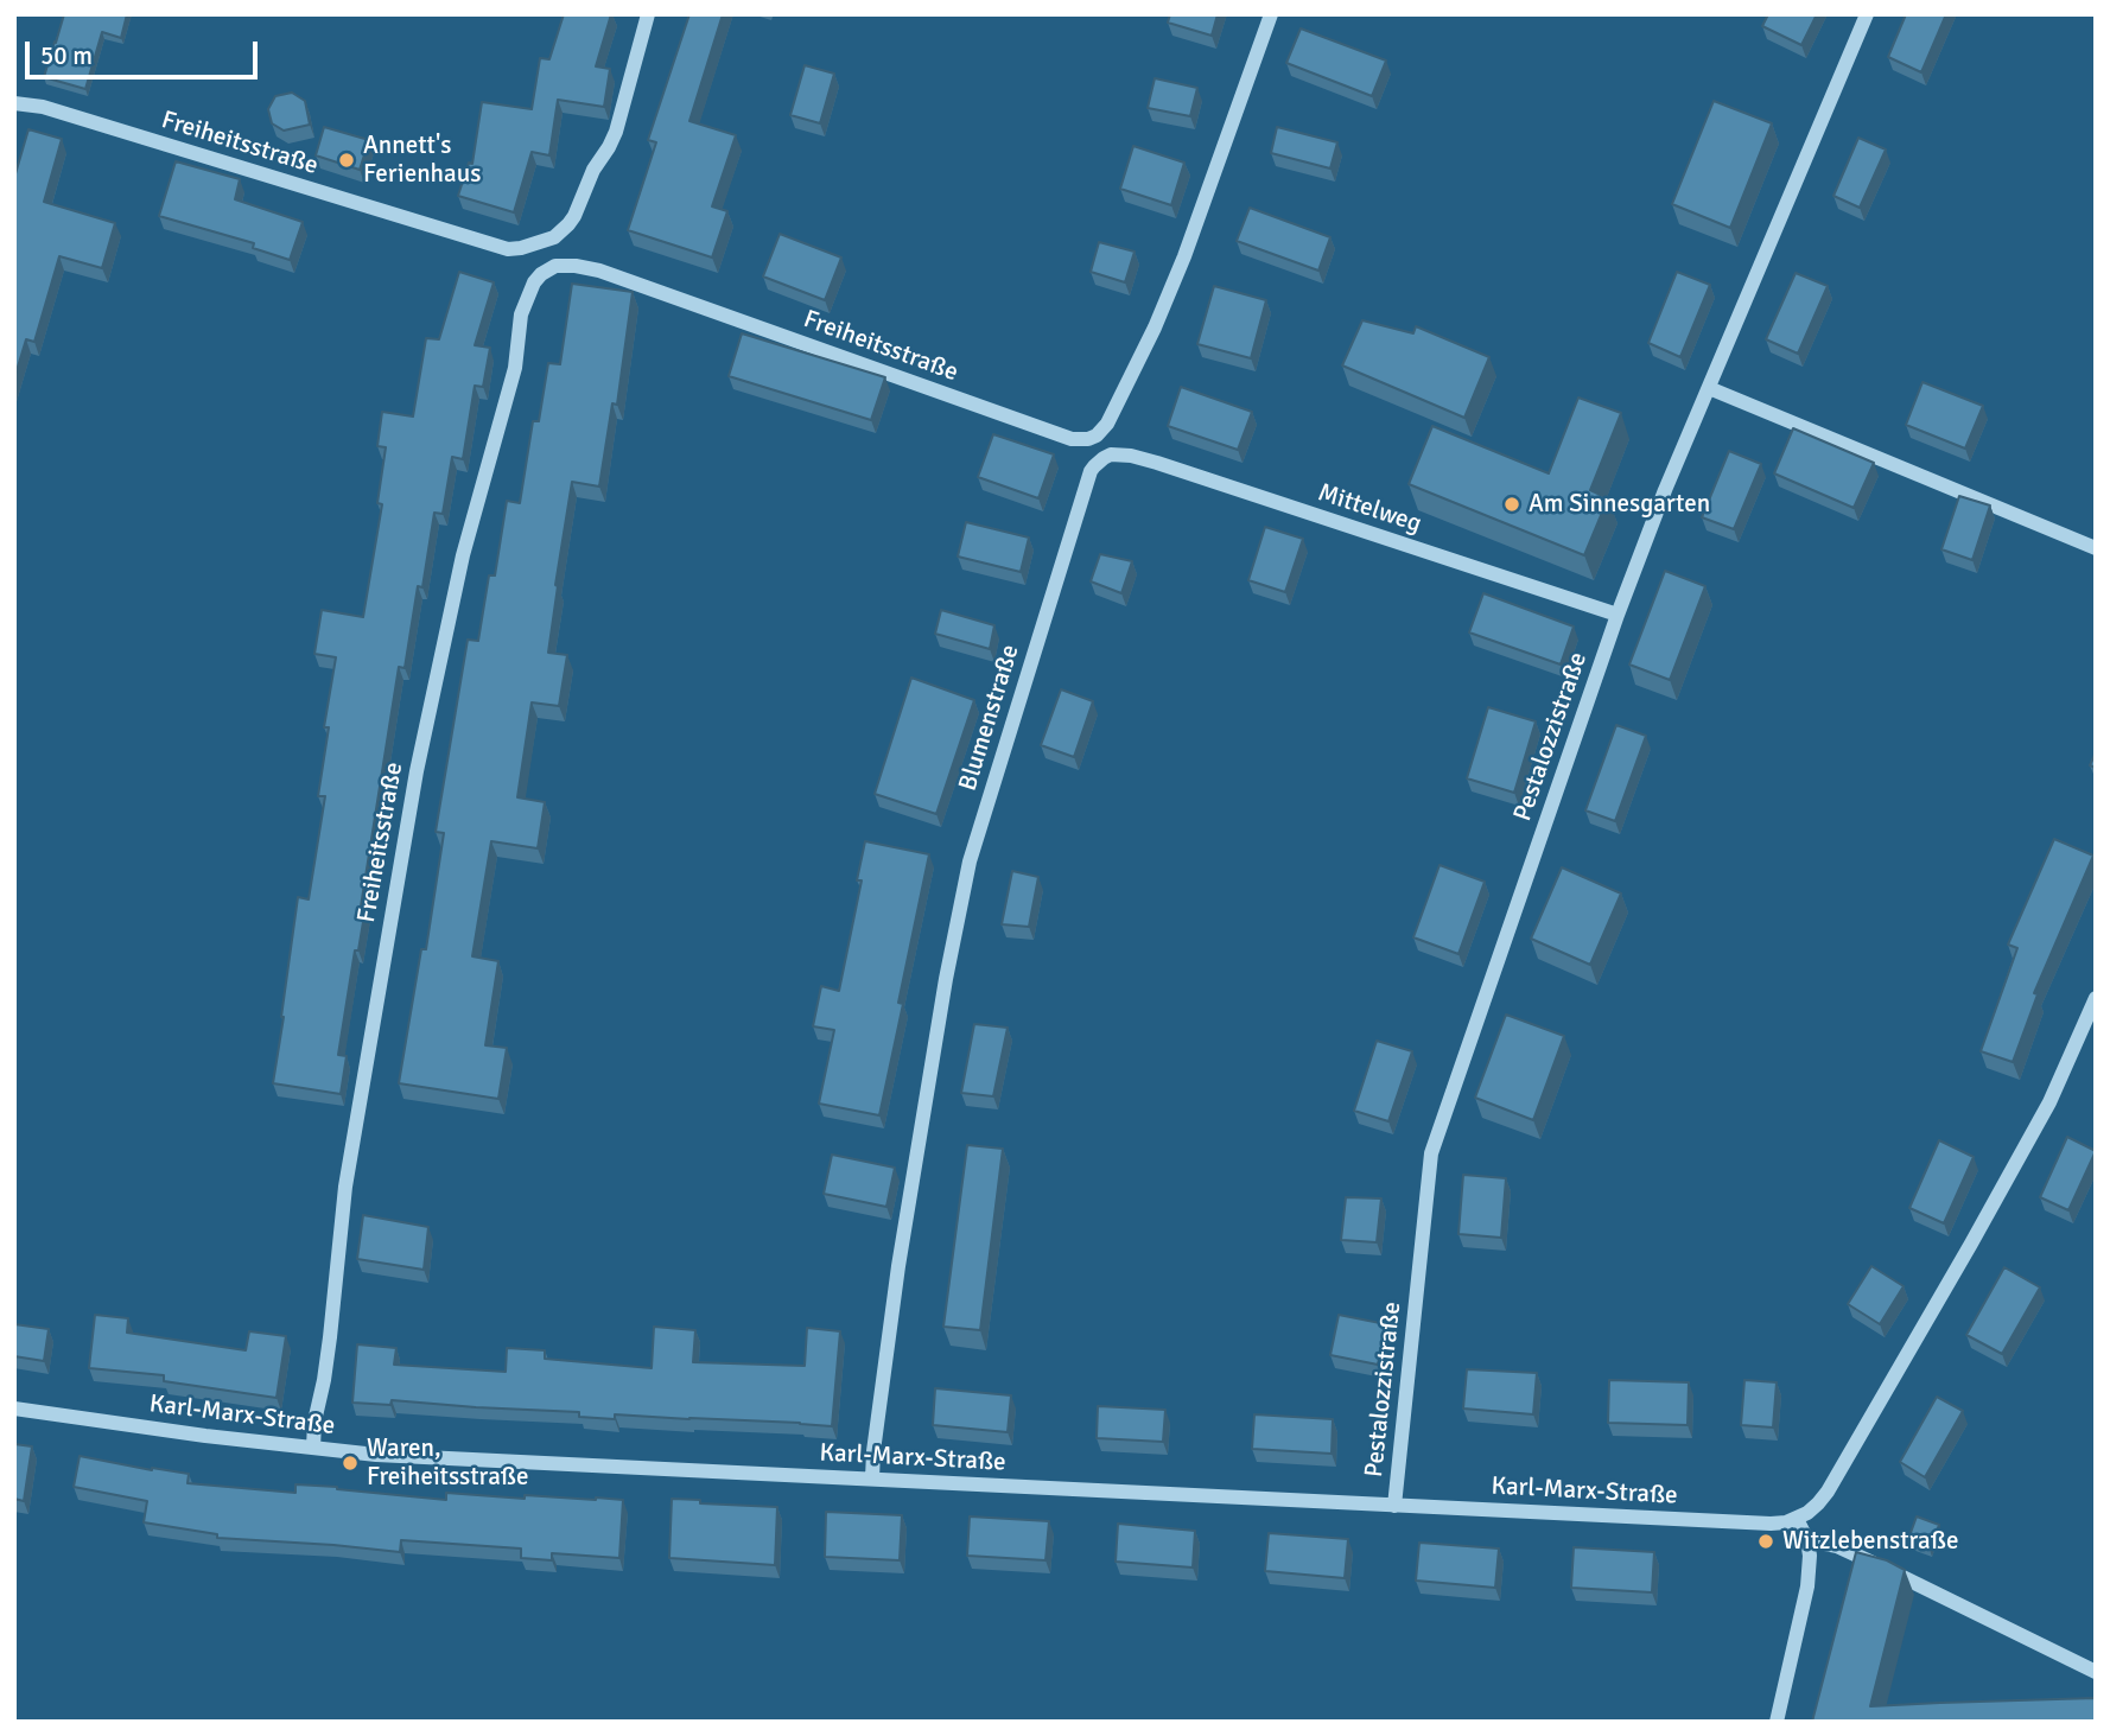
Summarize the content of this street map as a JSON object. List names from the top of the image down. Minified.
{"streets":{"street":["Freiheitsstraße","Mittelweg","Blumenstraße","Pestalozzistraße","Karl-Marx-Straße"]},"crossings":[["Freiheitsstraße","Karl-Marx-Straße"],["Mittelweg","Blumenstraße"],["Mittelweg","Pestalozzistraße"],["Blumenstraße","Karl-Marx-Straße"],["Pestalozzistraße","Karl-Marx-Straße"]],"places":["Annett's Ferienhaus","Am Sinnesgarten","Waren, Freiheitsstraße","Witzlebenstraße"],"scale_bar":"50 m"}
